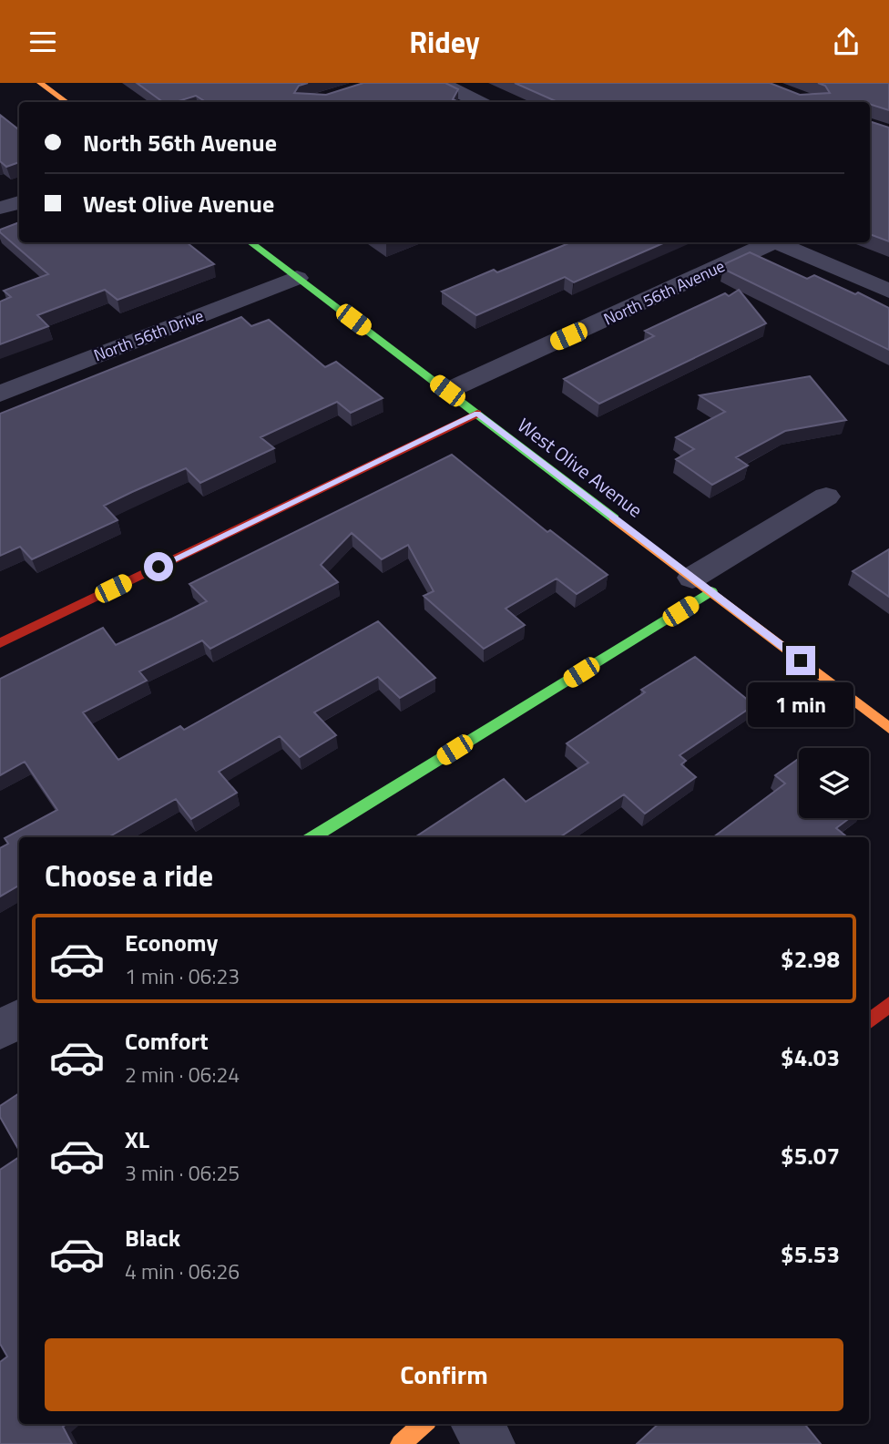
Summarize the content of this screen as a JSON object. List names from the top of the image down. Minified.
{"streets":{"main road":["West Olive Avenue"],"street":["North 56th Avenue","North 56th Drive"]},"crossings":[["North 56th Avenue","West Olive Avenue"],["North 56th Drive","West Olive Avenue"]],"page":{"header":"Ridey","banner":["North 56th Avenue","West Olive Avenue"],"bubble":"1 min","heading":"Choose a ride","list":[{"name":"Economy","note":"1 min · 06:23","value":"$2.98"},{"name":"Comfort","note":"2 min · 06:24","value":"$4.03"},{"name":"XL","note":"3 min · 06:25","value":"$5.07"},{"name":"Black","note":"4 min · 06:26","value":"$5.53"}],"buttons":"Confirm"}}
